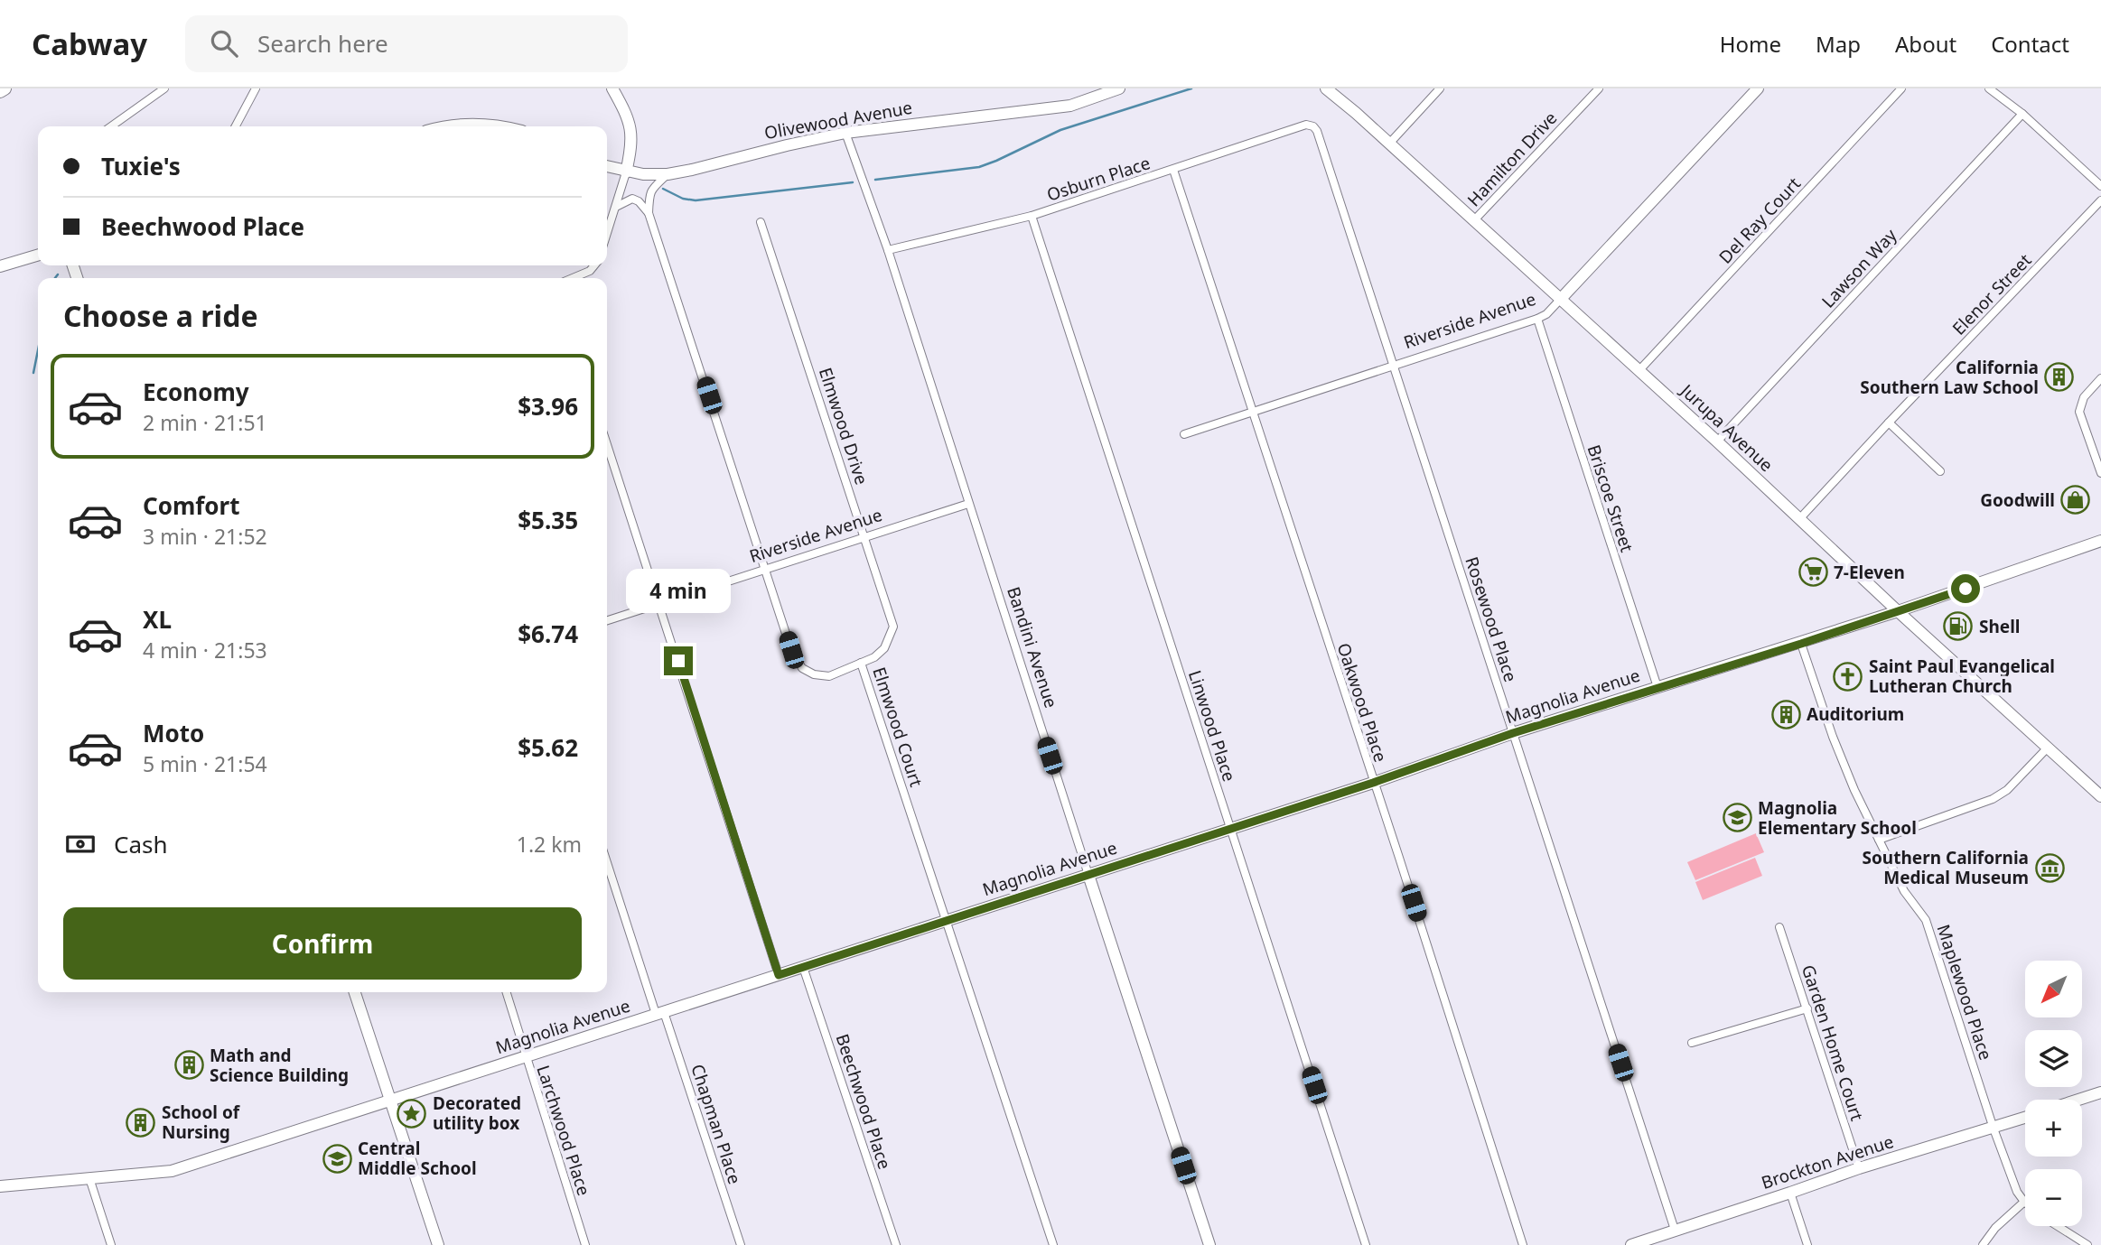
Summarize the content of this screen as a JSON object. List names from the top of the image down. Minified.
{"streets":{"main road":["Olivewood Avenue","Riverside Avenue","Jurupa Avenue","Bandini Avenue","Magnolia Avenue","Brockton Avenue"],"street":["Hamilton Drive","Osburn Place","Del Ray Court","Lawson Way","Elenor Street","Elmwood Drive","Briscoe Street","Rosewood Place","Oakwood Place","Linwood Place","Elmwood Court","Maplewood Place","Garden Home Court","Beechwood Place","Chapman Place","Larchwood Place"]},"crossings":[["Olivewood Avenue","Bandini Avenue"],["Hamilton Drive","Jurupa Avenue"],["Osburn Place","Rosewood Place"],["Osburn Place","Bandini Avenue"],["Osburn Place","Oakwood Place"],["Osburn Place","Linwood Place"],["Del Ray Court","Jurupa Avenue"],["Lawson Way","Jurupa Avenue"],["Elenor Street","Jurupa Avenue"],["Riverside Avenue","Elmwood Drive"],["Riverside Avenue","Jurupa Avenue"],["Riverside Avenue","Briscoe Street"],["Riverside Avenue","Rosewood Place"],["Riverside Avenue","Bandini Avenue"],["Riverside Avenue","Oakwood Place"],["Riverside Avenue","Elmwood Court"],["Elmwood Drive","Elmwood Court"],["Jurupa Avenue","Magnolia Avenue"],["Briscoe Street","Magnolia Avenue"],["Rosewood Place","Magnolia Avenue"],["Rosewood Place","Brockton Avenue"],["Bandini Avenue","Magnolia Avenue"],["Magnolia Avenue","Oakwood Place"],["Magnolia Avenue","Linwood Place"],["Magnolia Avenue","Elmwood Court"],["Magnolia Avenue","Maplewood Place"],["Magnolia Avenue","Beechwood Place"],["Magnolia Avenue","Chapman Place"],["Magnolia Avenue","Larchwood Place"],["Maplewood Place","Brockton Avenue"],["Garden Home Court","Brockton Avenue"]],"places":{"building":["California Southern Law School","Auditorium","Math and Science Building","School of Nursing"],"shop":["Goodwill"],"supermarket":["7-Eleven"],"fuel station":["Shell"],"church":["Saint Paul Evangelical Lutheran Church"],"school or university":["Magnolia Elementary School","Central Middle School"],"museum":["Southern California Medical Museum"],"place":["Decorated utility box"]},"north":"bottom left","page":{"header":"Cabway","search":"Search here","nav":["Home","Map","About","Contact"],"banner":["Tuxie's","Beechwood Place"],"heading":"Choose a ride","list":[{"name":"Economy","note":"2 min · 21:51","value":"$3.96"},{"name":"Comfort","note":"3 min · 21:52","value":"$5.35"},{"name":"XL","note":"4 min · 21:53","value":"$6.74"},{"name":"Moto","note":"5 min · 21:54","value":"$5.62"}],"bubble":"4 min","pay":["Cash","1.2 km"],"buttons":"Confirm","map_buttons":["+","−"]}}
